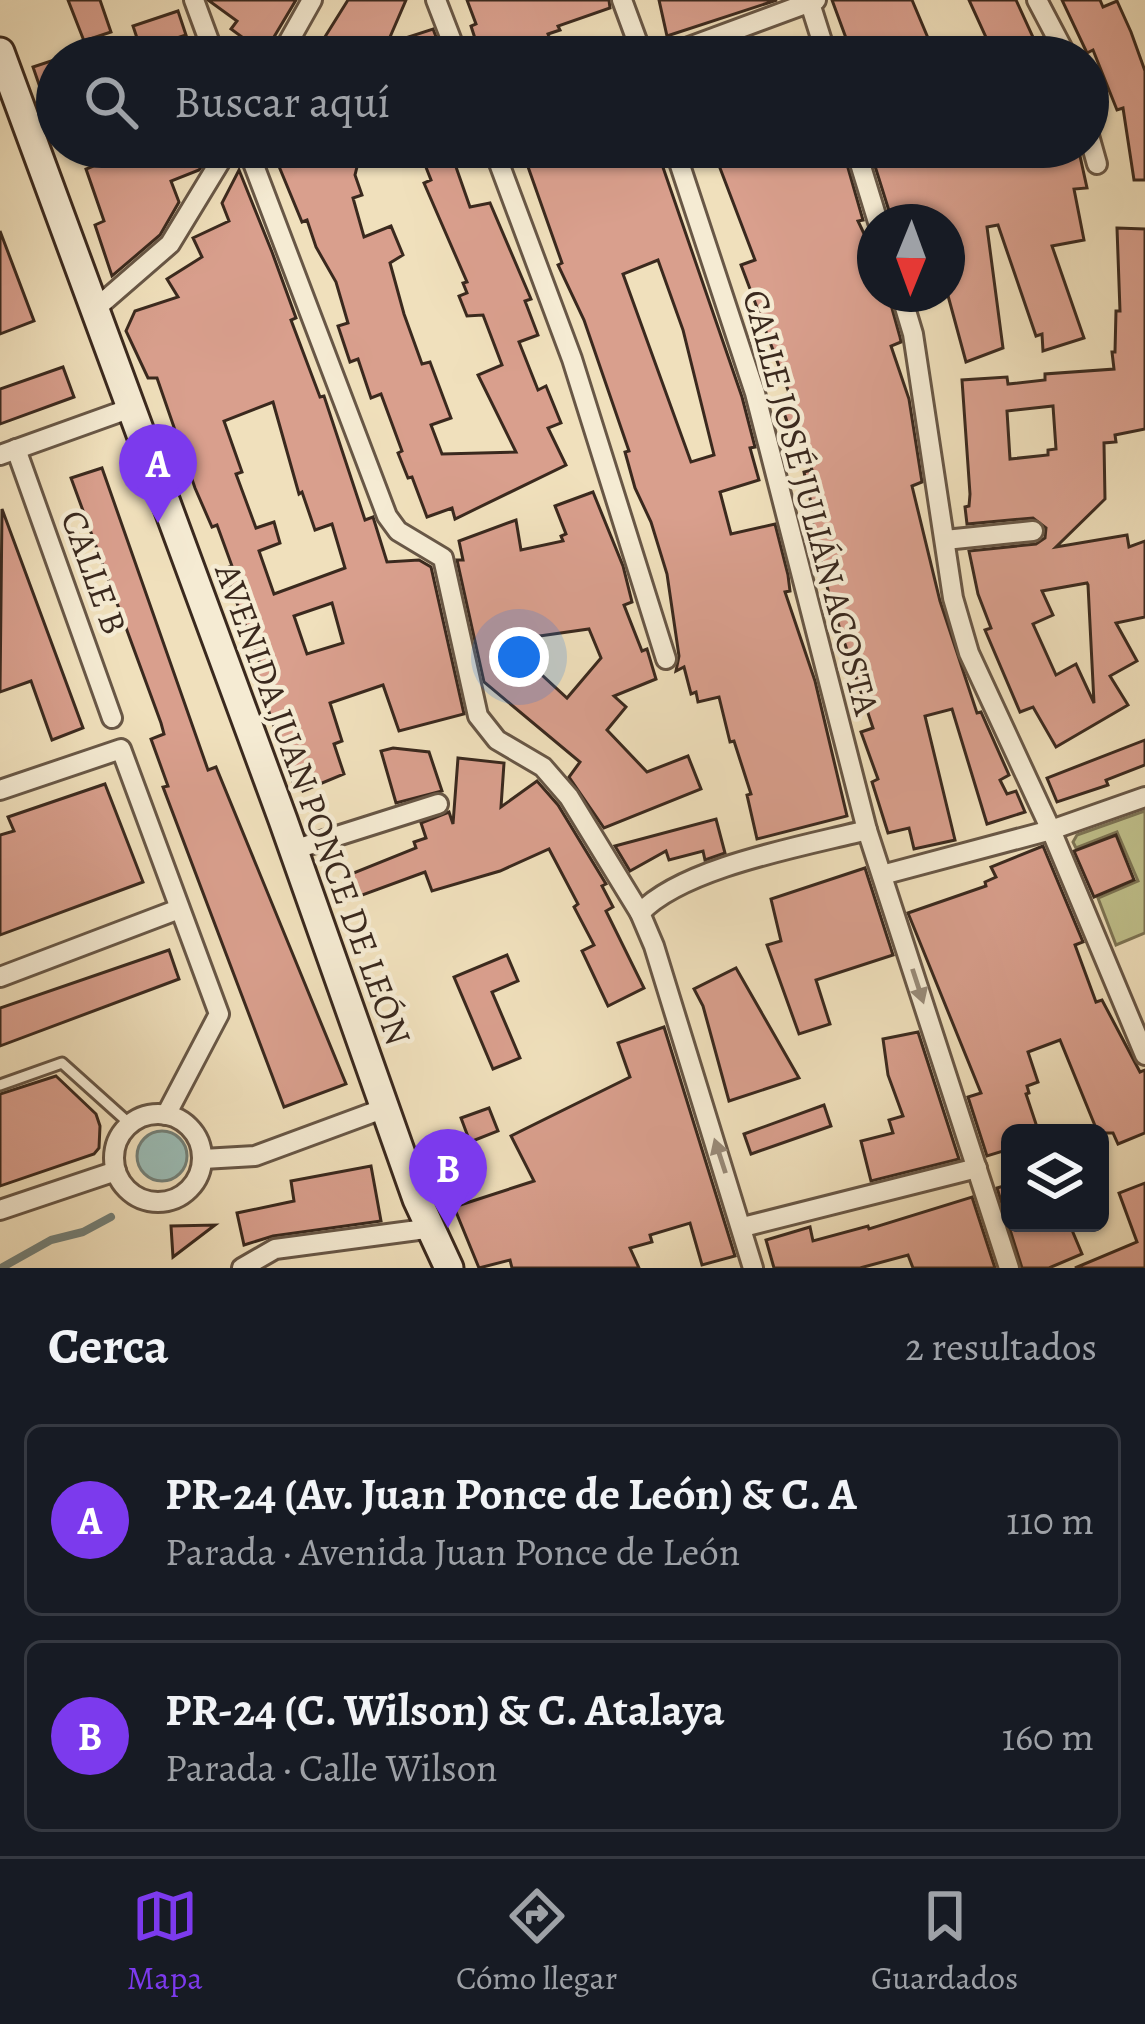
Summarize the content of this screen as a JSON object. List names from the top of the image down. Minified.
{"streets":{"main road":["AVENIDA JUAN PONCE DE LEÓN"],"street":["CALLE JOSÉ JULIÁN ACOSTA","CALLE B"]},"north":"bottom","page":{"search":"Buscar aquí","pins":["A","B"],"heading":["Cerca","2 resultados"],"list":[{"mark":"A","name":"PR-24 (Av. Juan Ponce de León) & C. A","note":"Parada · Avenida Juan Ponce de León","value":"110 m"},{"mark":"B","name":"PR-24 (C. Wilson) & C. Atalaya","note":"Parada · Calle Wilson","value":"160 m"}],"nav":["Mapa","Cómo llegar","Guardados"]}}
